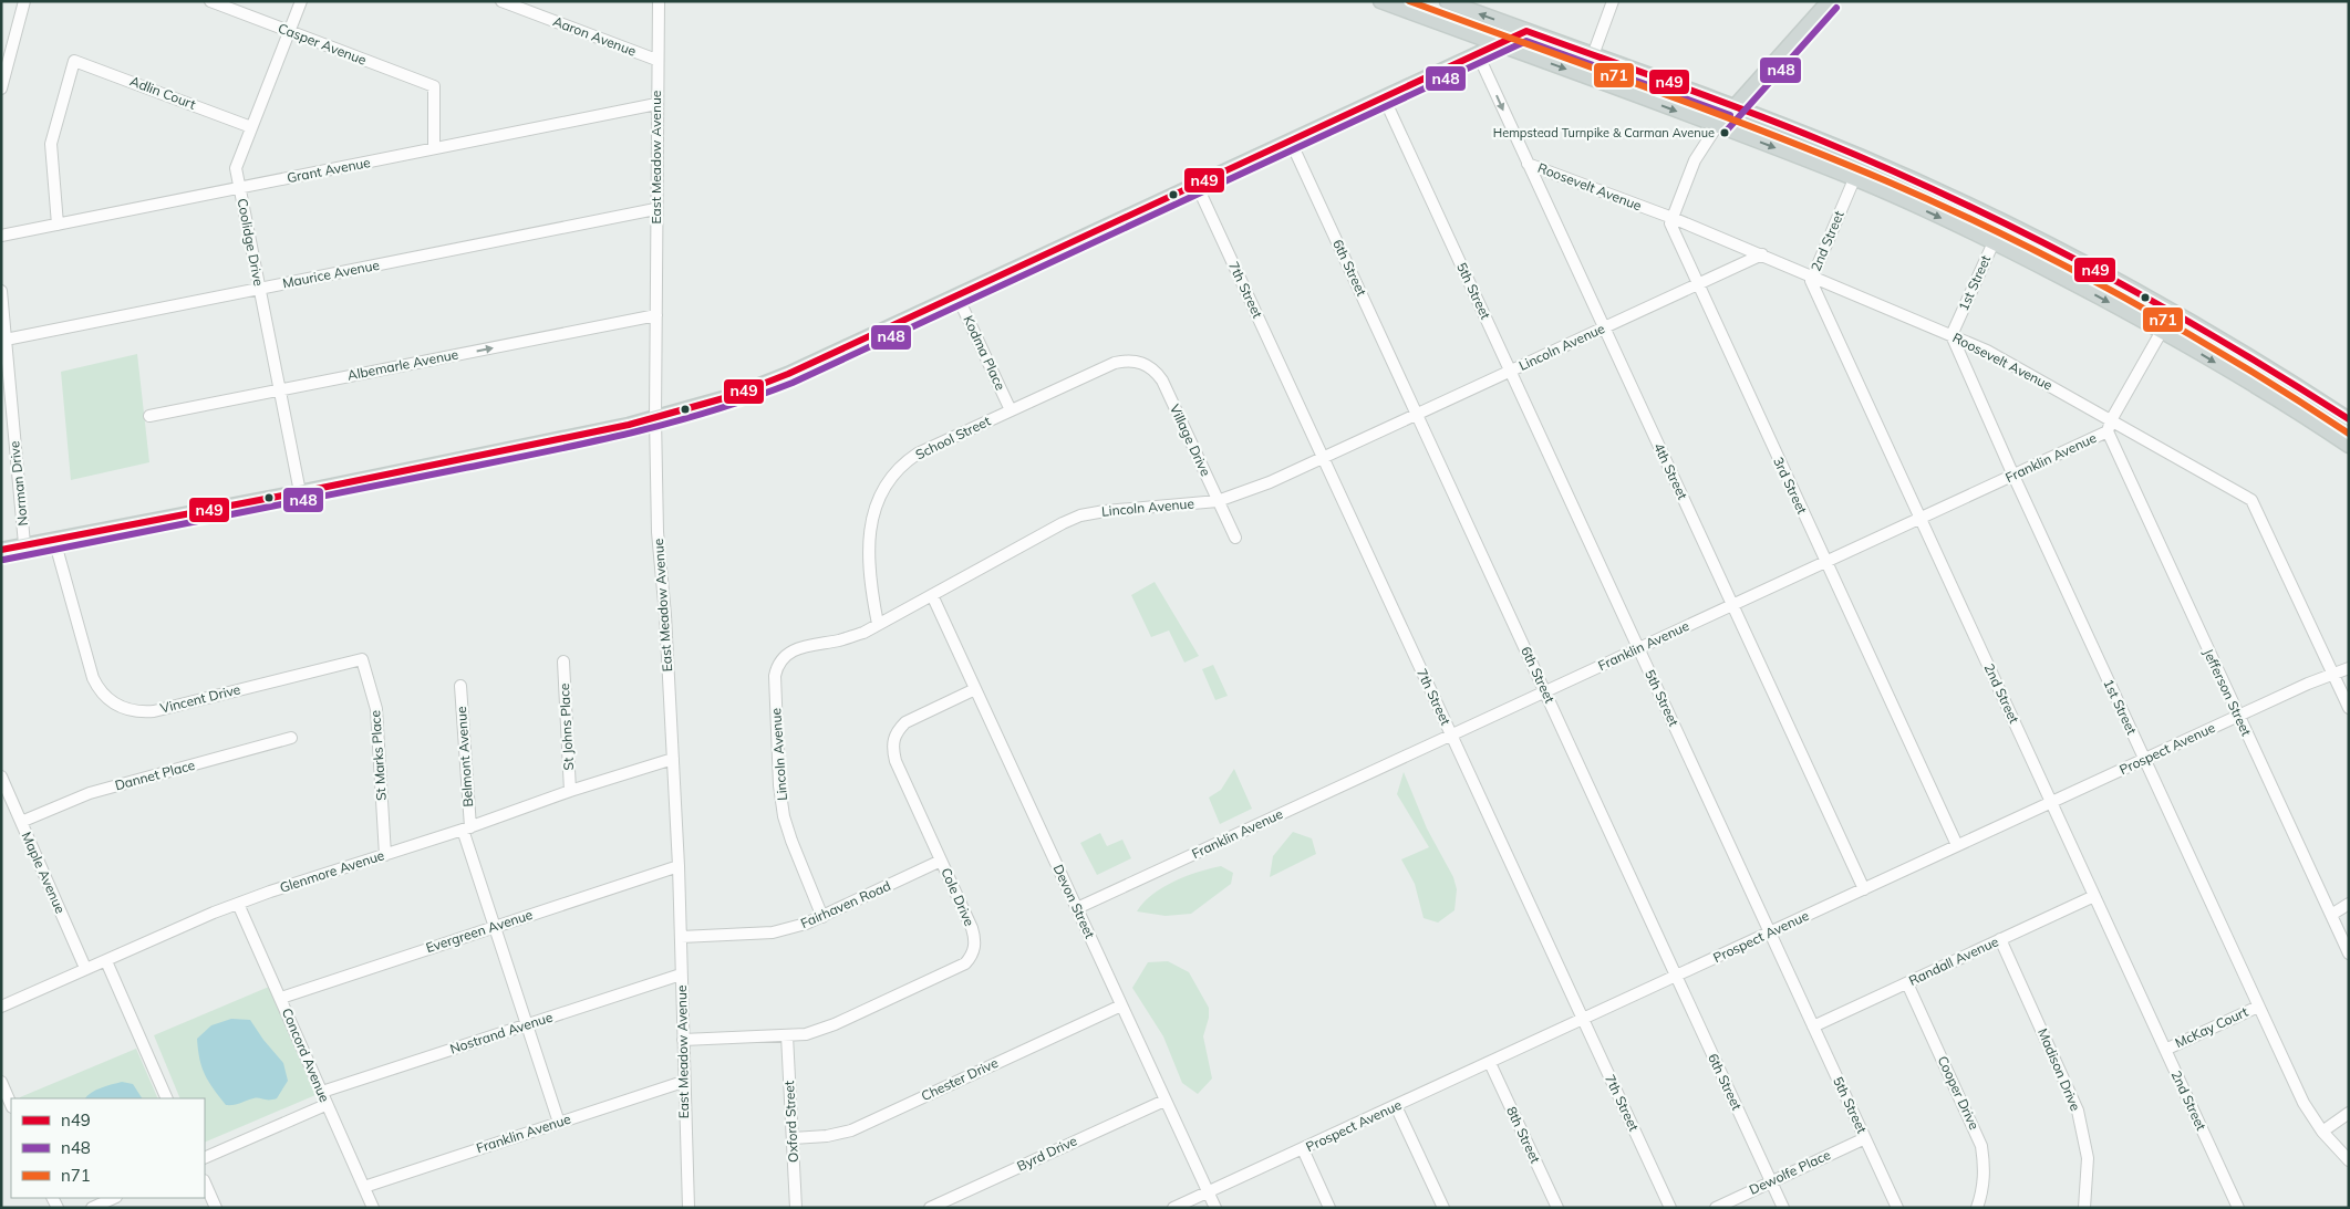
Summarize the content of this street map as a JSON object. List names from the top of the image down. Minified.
{"streets":{"street":["Aaron Avenue","Casper Avenue","Adlin Court","East Meadow Avenue","Grant Avenue","Roosevelt Avenue","2nd Street","Coolidge Drive","6th Street","Maurice Avenue","1st Street","7th Street","5th Street","Lincoln Avenue","Kodma Place","Albemarle Avenue","School Street","Village Drive","Franklin Avenue","4th Street","Norman Drive","3rd Street","Jefferson Street","Vincent Drive","St Johns Place","Prospect Avenue","St Marks Place","Belmont Avenue","Dannet Place","Glenmore Avenue","Maple Avenue","Cole Drive","Devon Street","Fairhaven Road","Evergreen Avenue","Randall Avenue","McKay Court","Nostrand Avenue","Concord Avenue","Madison Drive","Chester Drive","Cooper Drive","Oxford Street","8th Street","Byrd Drive","Dewolfe Place"]},"crossings":[["Aaron Avenue","East Meadow Avenue"],["Casper Avenue","Grant Avenue"],["Casper Avenue","Coolidge Drive"],["Adlin Court","Grant Avenue"],["Adlin Court","Coolidge Drive"],["East Meadow Avenue","Grant Avenue"],["East Meadow Avenue","Maurice Avenue"],["East Meadow Avenue","Albemarle Avenue"],["East Meadow Avenue","Franklin Avenue"],["East Meadow Avenue","Glenmore Avenue"],["East Meadow Avenue","Cole Drive"],["East Meadow Avenue","Fairhaven Road"],["East Meadow Avenue","Evergreen Avenue"],["East Meadow Avenue","Nostrand Avenue"],["Grant Avenue","Coolidge Drive"],["Roosevelt Avenue","2nd Street"],["Roosevelt Avenue","1st Street"],["Roosevelt Avenue","Lincoln Avenue"],["Roosevelt Avenue","Franklin Avenue"],["Roosevelt Avenue","4th Street"],["Roosevelt Avenue","3rd Street"],["Roosevelt Avenue","Jefferson Street"],["Roosevelt Avenue","Prospect Avenue"],["2nd Street","Franklin Avenue"],["2nd Street","Prospect Avenue"],["2nd Street","Randall Avenue"],["2nd Street","McKay Court"],["Coolidge Drive","Maurice Avenue"],["Coolidge Drive","Albemarle Avenue"],["6th Street","Lincoln Avenue"],["6th Street","Franklin Avenue"],["6th Street","Prospect Avenue"],["6th Street","Dewolfe Place"],["Maurice Avenue","Norman Drive"],["1st Street","Franklin Avenue"],["1st Street","Prospect Avenue"],["1st Street","McKay Court"],["7th Street","Lincoln Avenue"],["7th Street","Franklin Avenue"],["7th Street","Prospect Avenue"],["5th Street","Lincoln Avenue"],["5th Street","Franklin Avenue"],["5th Street","Prospect Avenue"],["5th Street","Randall Avenue"],["5th Street","Dewolfe Place"],["Lincoln Avenue","School Street"],["Lincoln Avenue","Village Drive"],["Lincoln Avenue","4th Street"],["Lincoln Avenue","3rd Street"],["Lincoln Avenue","Devon Street"],["Lincoln Avenue","Fairhaven Road"],["Kodma Place","School Street"],["School Street","Village Drive"],["Franklin Avenue","4th Street"],["Franklin Avenue","3rd Street"],["Franklin Avenue","Jefferson Street"],["Franklin Avenue","Belmont Avenue"],["Franklin Avenue","Devon Street"],["Franklin Avenue","Concord Avenue"],["4th Street","Prospect Avenue"],["3rd Street","Prospect Avenue"],["Jefferson Street","Prospect Avenue"],["Vincent Drive","St Marks Place"],["St Johns Place","Glenmore Avenue"],["Prospect Avenue","Devon Street"],["Prospect Avenue","8th Street"],["St Marks Place","Glenmore Avenue"],["Belmont Avenue","Glenmore Avenue"],["Belmont Avenue","Evergreen Avenue"],["Belmont Avenue","Nostrand Avenue"],["Dannet Place","Maple Avenue"],["Glenmore Avenue","Maple Avenue"],["Glenmore Avenue","Concord Avenue"],["Cole Drive","Devon Street"],["Cole Drive","Fairhaven Road"],["Cole Drive","Oxford Street"],["Devon Street","Chester Drive"],["Devon Street","Byrd Drive"],["Evergreen Avenue","Concord Avenue"],["Randall Avenue","Madison Drive"],["Randall Avenue","Cooper Drive"],["Nostrand Avenue","Concord Avenue"],["Chester Drive","Oxford Street"]],"one_way":["Albemarle Avenue"],"places":["Hempstead Turnpike & Carman Avenue"],"lines":["transit line n71","transit line n48","transit line n49"],"legend":["n49","n48","n71"]}
